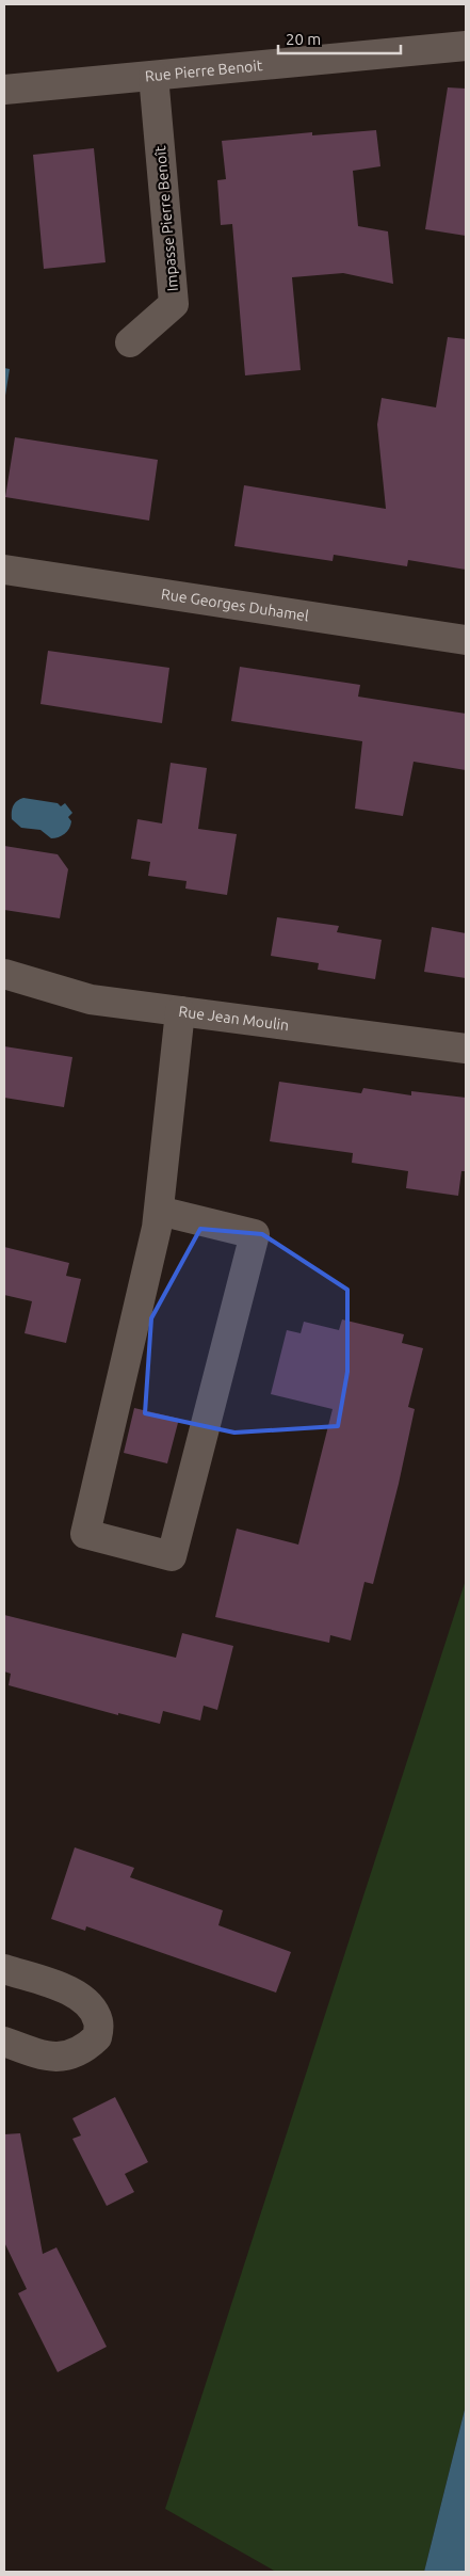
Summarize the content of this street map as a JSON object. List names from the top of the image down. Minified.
{"streets":{"street":["Rue Pierre Benoit","Impasse Pierre Benoît","Rue Georges Duhamel","Rue Jean Moulin"]},"crossings":[["Rue Pierre Benoit","Impasse Pierre Benoît"]],"scale_bar":"20 m"}
